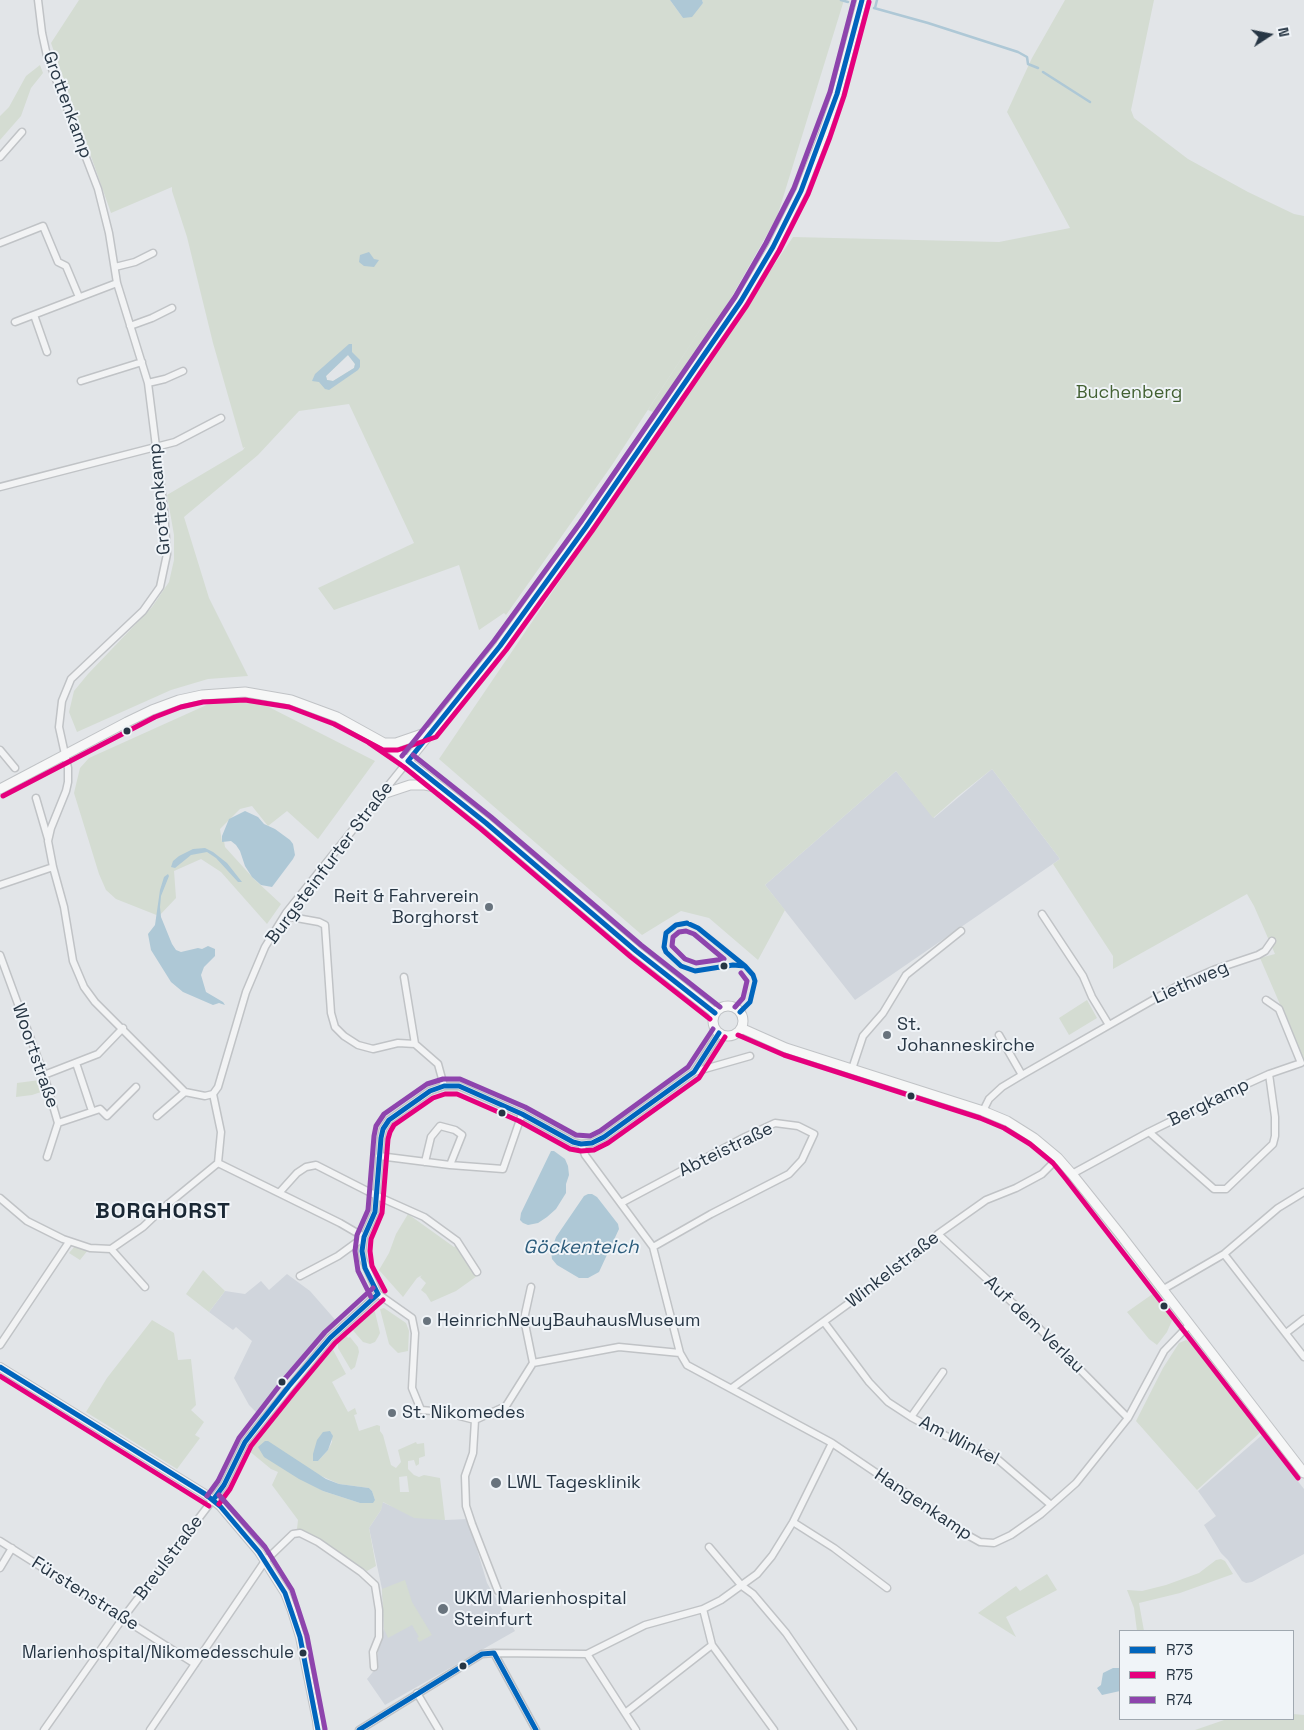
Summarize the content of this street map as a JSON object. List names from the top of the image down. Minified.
{"streets":{"main road":["Burgsteinfurter Straße"],"street":["Grottenkamp","Liethweg","Woortstraße","Bergkamp","Abteistraße","Winkelstraße","Auf dem Verlau","Am Winkel","Hangenkamp","Breulstraße","Fürstenstraße"]},"crossings":[["Winkelstraße","Auf dem Verlau"],["Winkelstraße","Am Winkel"],["Winkelstraße","Hangenkamp"],["Auf dem Verlau","Hangenkamp"],["Am Winkel","Hangenkamp"],["Breulstraße","Fürstenstraße"]],"districts":["BORGHORST"],"water":["Göckenteich"],"parks":["Buchenberg"],"places":["Reit & Fahrverein Borghorst","St. Johanneskirche","HeinrichNeuyBauhausMuseum","St. Nikomedes","LWL Tagesklinik","UKM Marienhospital Steinfurt","Marienhospital/Nikomedesschule"],"lines":["transit line R73","transit line R74","transit line R75"],"legend":["R73","R75","R74"],"north":"right"}
